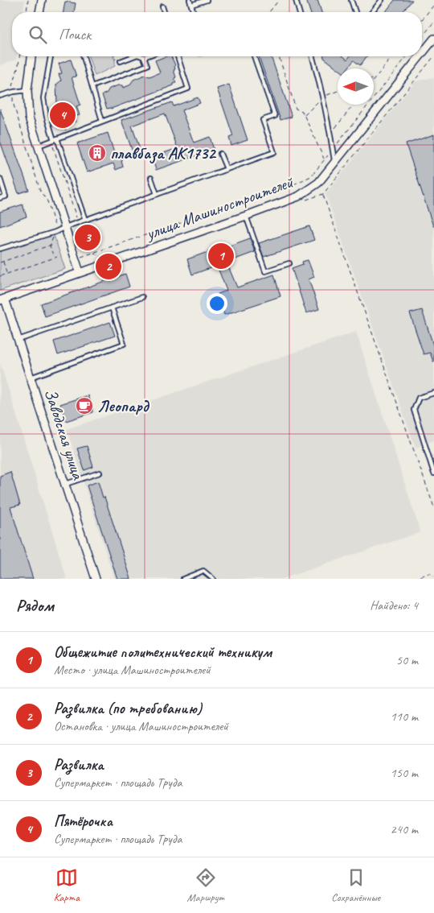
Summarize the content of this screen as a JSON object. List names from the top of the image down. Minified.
{"streets":{"street":["улица Машиностроителей","Заводская улица"]},"crossings":[["улица Машиностроителей","Заводская улица"]],"places":{"building":["плавбаза АК1732"],"cafe":["Леопард"]},"north":"left","page":{"search":"Поиск","pins":["4","3","1","2"],"heading":["Рядом","Найдено: 4"],"list":[{"mark":"1","name":"Общежитие политехнический техникум","note":"Место · улица Машиностроителей","value":"50 m"},{"mark":"2","name":"Развилка (по требованию)","note":"Остановка · улица Машиностроителей","value":"110 m"},{"mark":"3","name":"Развилка","note":"Супермаркет · площадь Труда","value":"150 m"},{"mark":"4","name":"Пятёрочка","note":"Супермаркет · площадь Труда","value":"240 m"}],"nav":["Карта","Маршрут","Сохранённые"]}}
